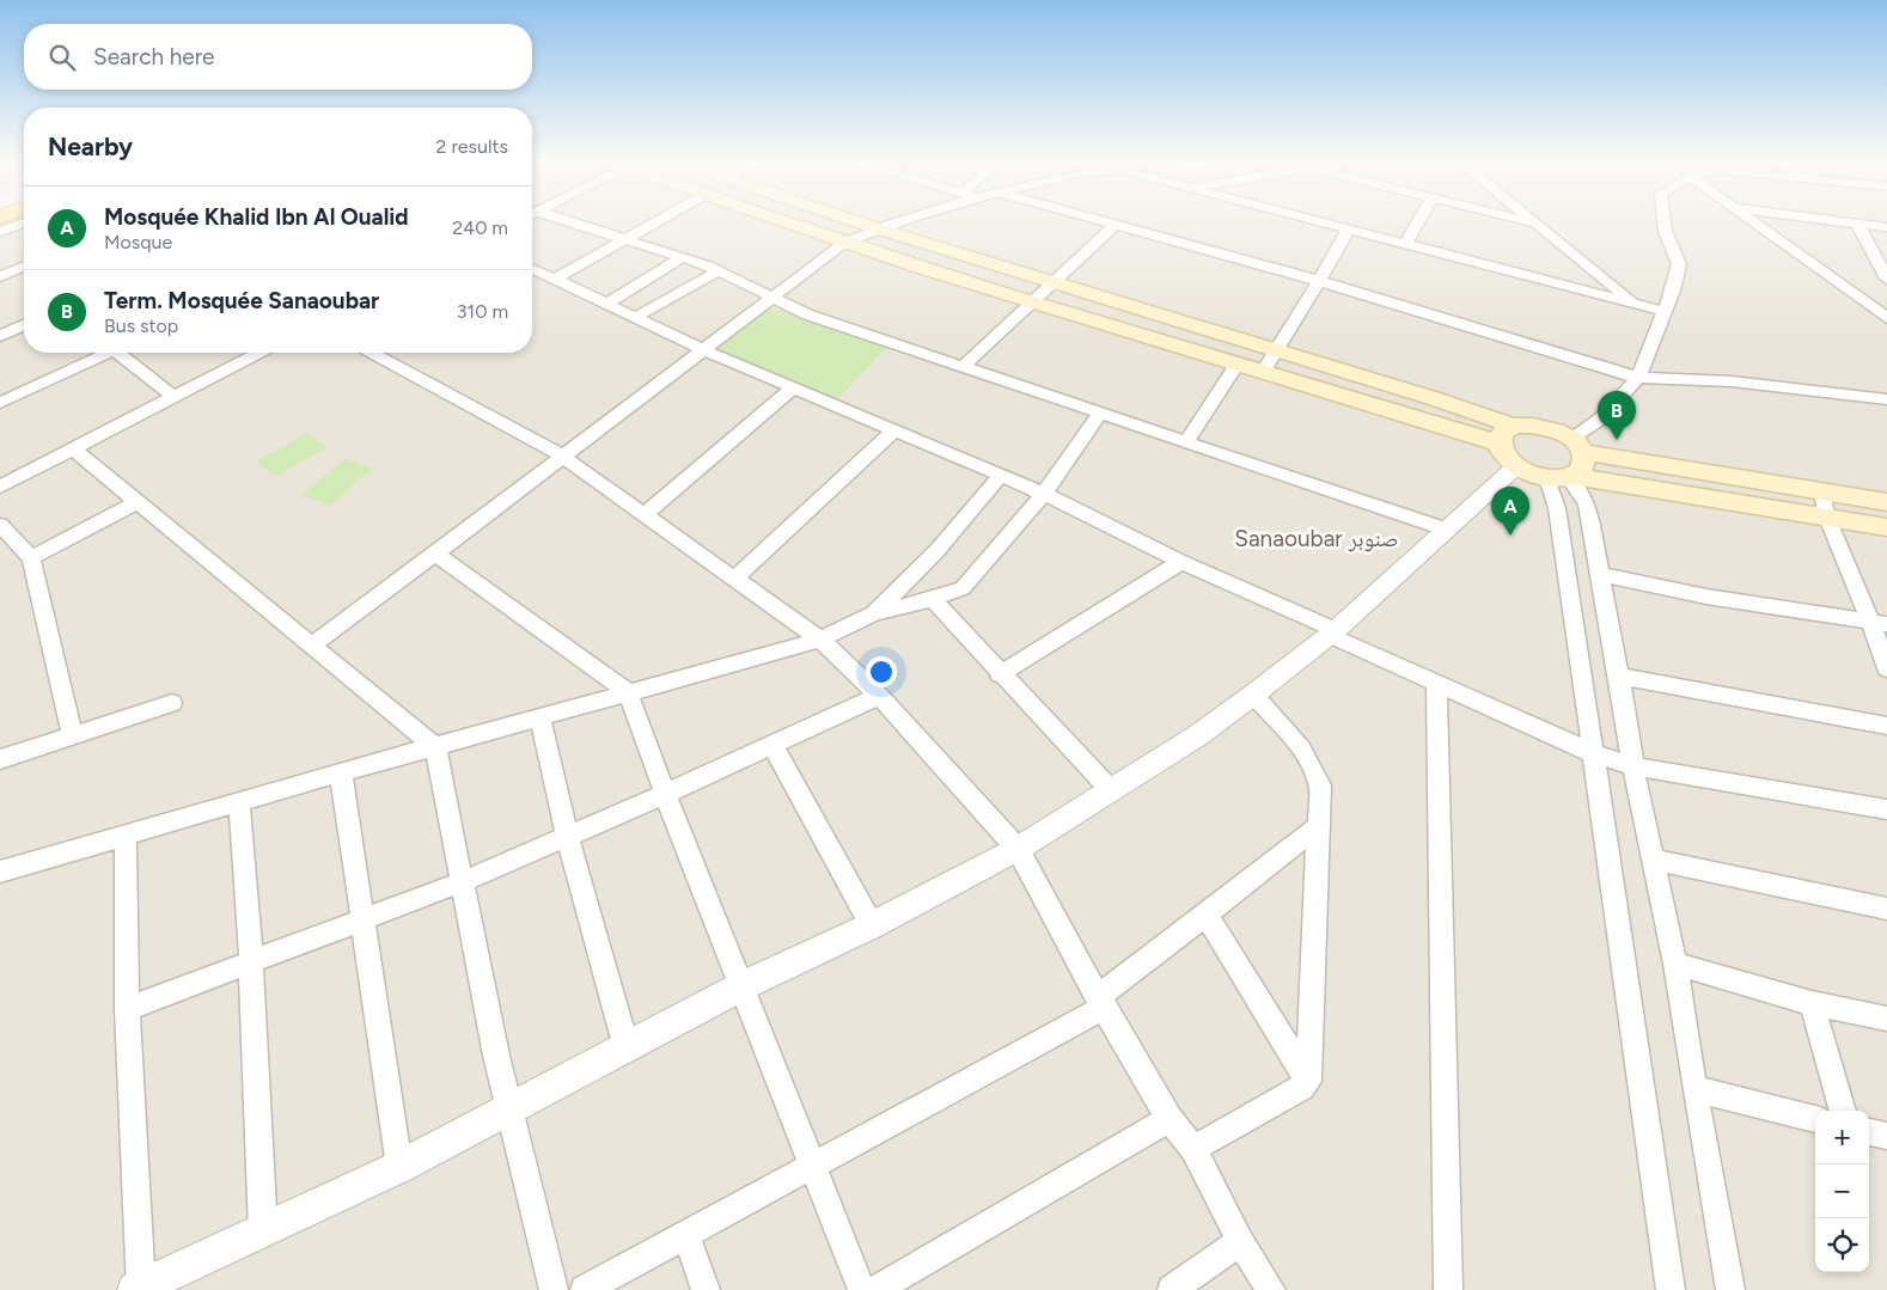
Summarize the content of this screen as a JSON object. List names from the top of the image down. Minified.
{"districts":["Sanaoubar صنوبر"],"page":{"search":"Search here","heading":["Nearby","2 results"],"list":[{"mark":"A","name":"Mosquée Khalid Ibn Al Oualid","note":"Mosque","value":"240 m"},{"mark":"B","name":"Term. Mosquée Sanaoubar","note":"Bus stop","value":"310 m"}],"pins":["B","A"],"map_buttons":["+","−"]}}
